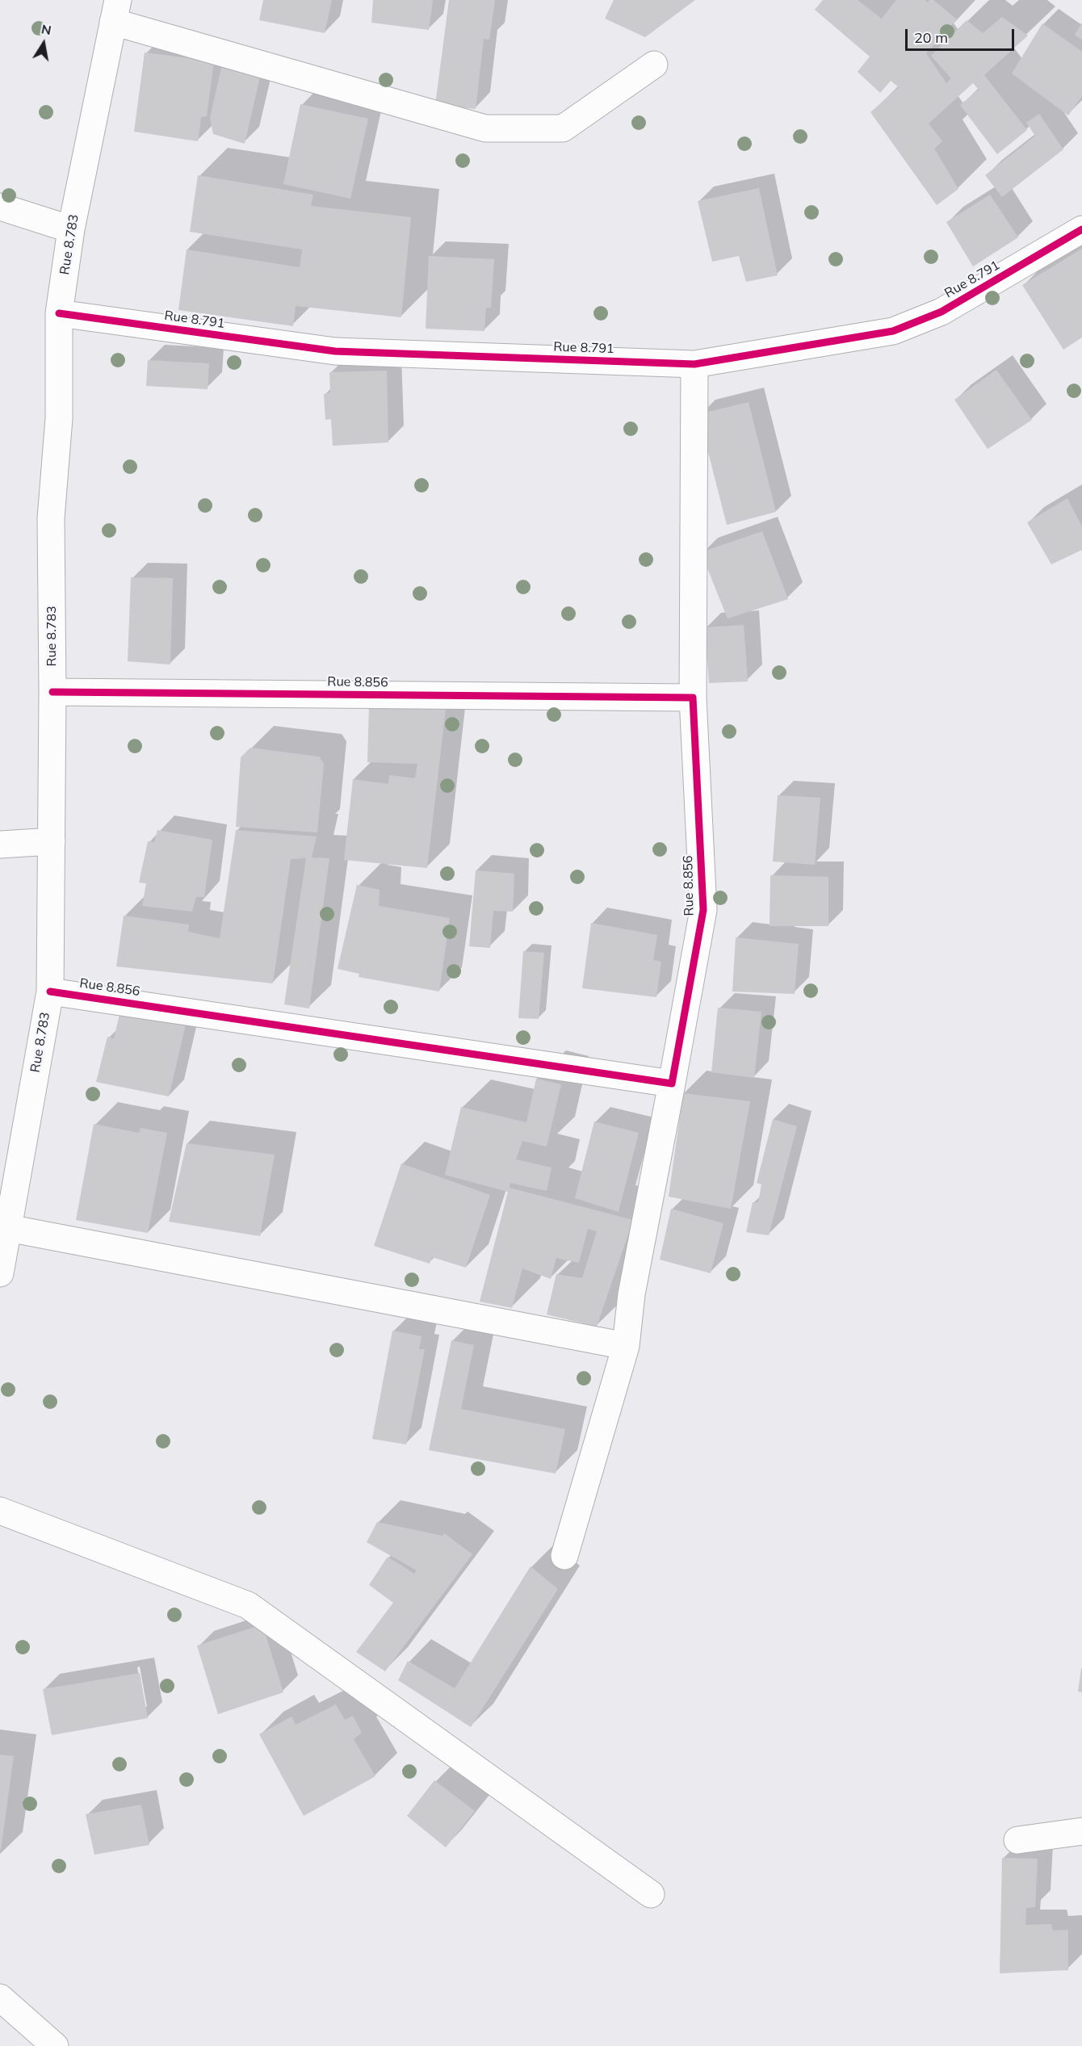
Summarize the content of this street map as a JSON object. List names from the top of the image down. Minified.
{"streets":{"street":["Rue 8.783","Rue 8.791","Rue 8.856"]},"crossings":[["Rue 8.783","Rue 8.791"],["Rue 8.783","Rue 8.856"]],"scale_bar":"20 m","north":"top"}
